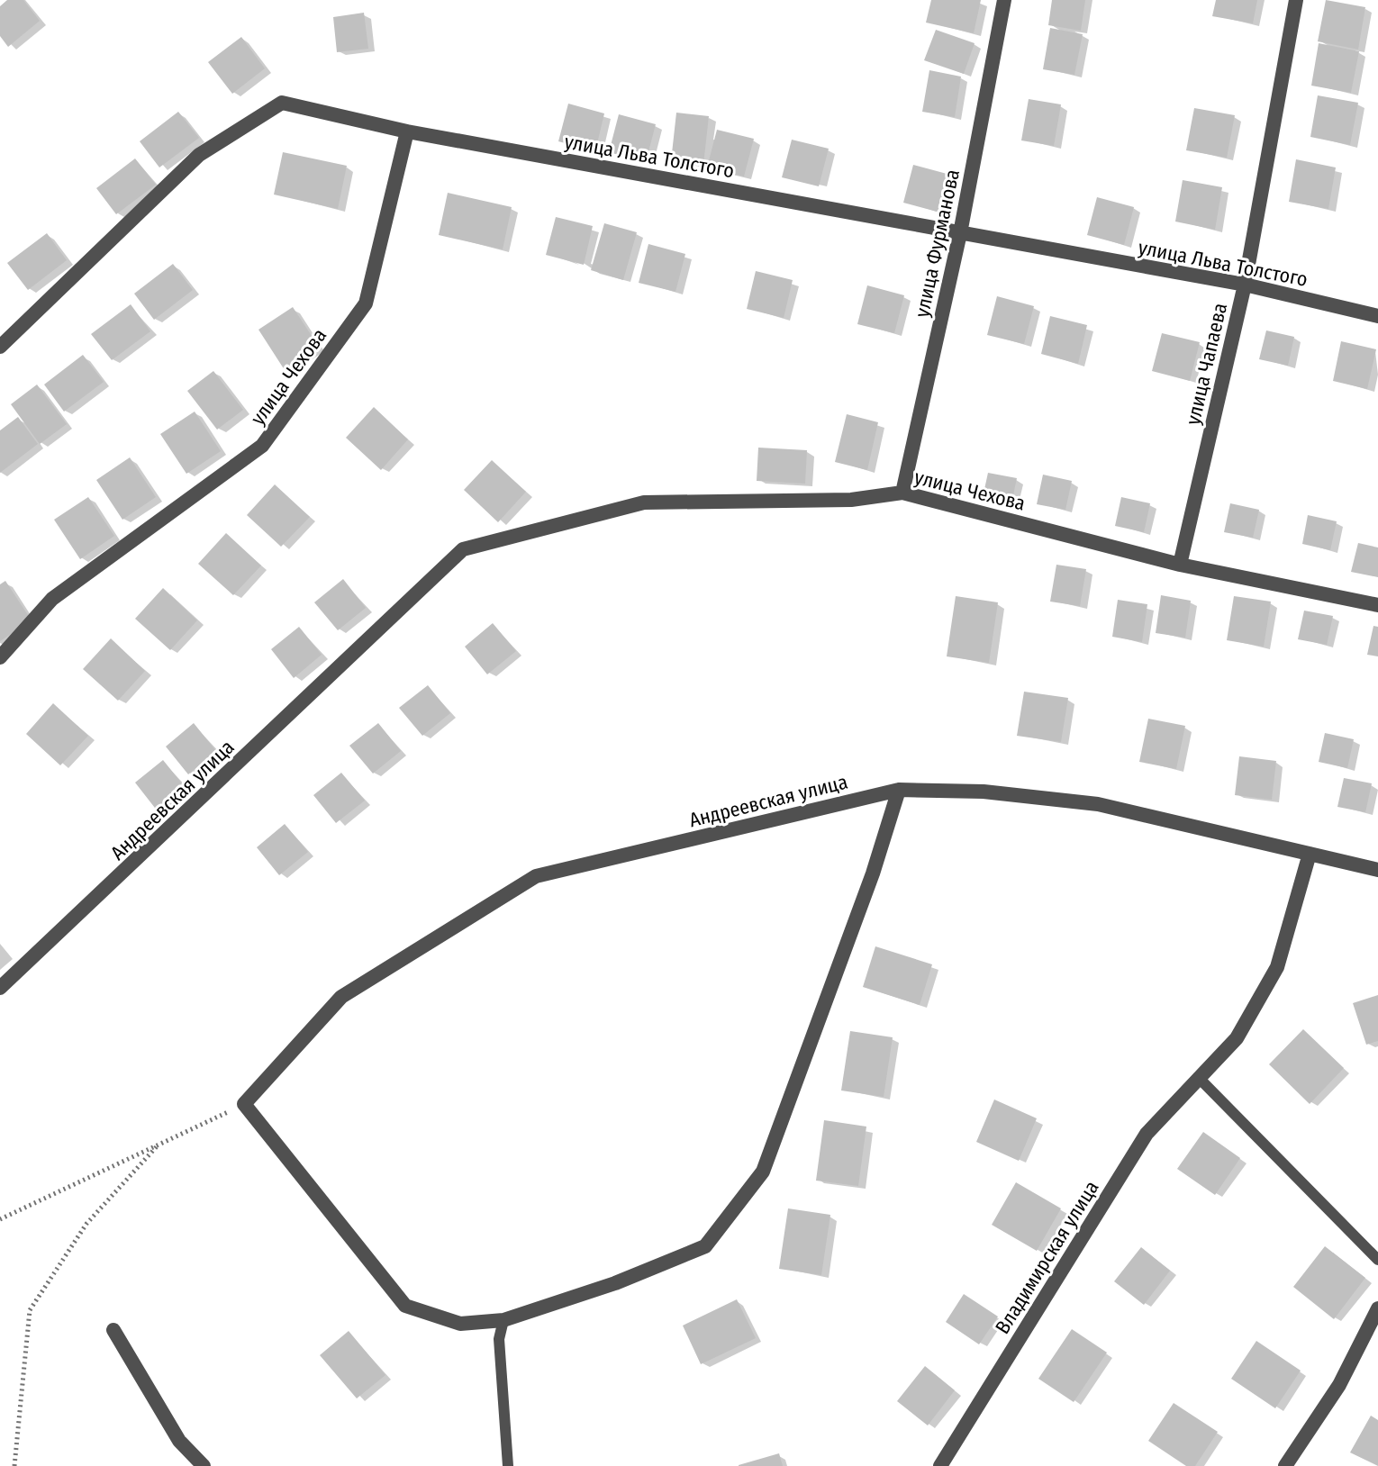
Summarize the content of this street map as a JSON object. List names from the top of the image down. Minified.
{"streets":{"street":["улица Льва Толстого","улица Фурманова","улица Чапаева","улица Чехова","Андреевская улица","Владимирская улица"]},"crossings":[["улица Льва Толстого","улица Фурманова"],["улица Льва Толстого","улица Чапаева"],["улица Льва Толстого","улица Чехова"],["улица Фурманова","улица Чехова"],["улица Чапаева","улица Чехова"],["улица Чехова","Андреевская улица"],["Андреевская улица","Владимирская улица"]]}
